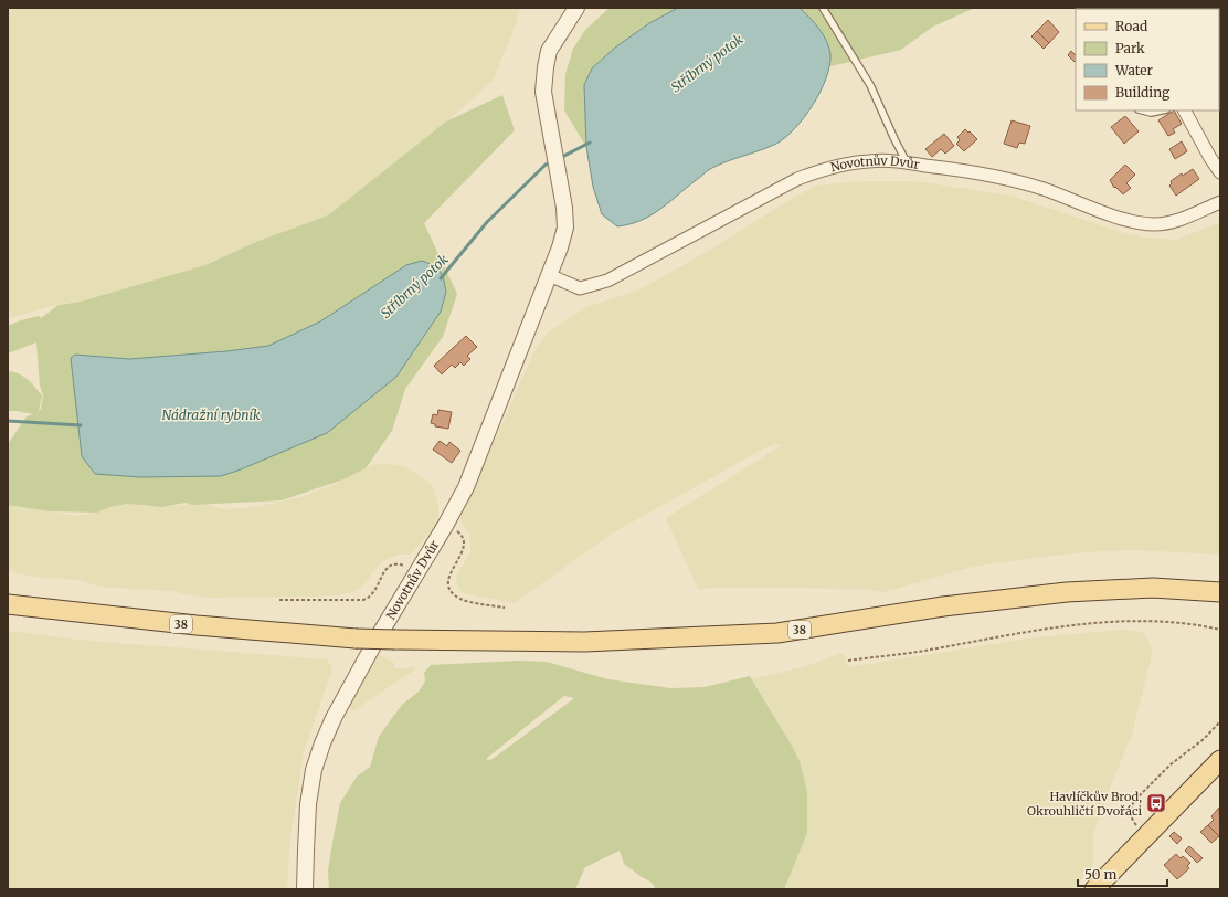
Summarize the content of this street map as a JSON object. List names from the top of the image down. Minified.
{"streets":{"main road":["38"],"street":["Novotnův Dvůr"]},"water":["Stříbrný potok","Nádražní rybník"],"places":{"bus stop":["Havlíčkův Brod, Okrouhličtí Dvořáci"]},"legend":["Road","Park","Water","Building"],"scale_bar":"50 m"}
